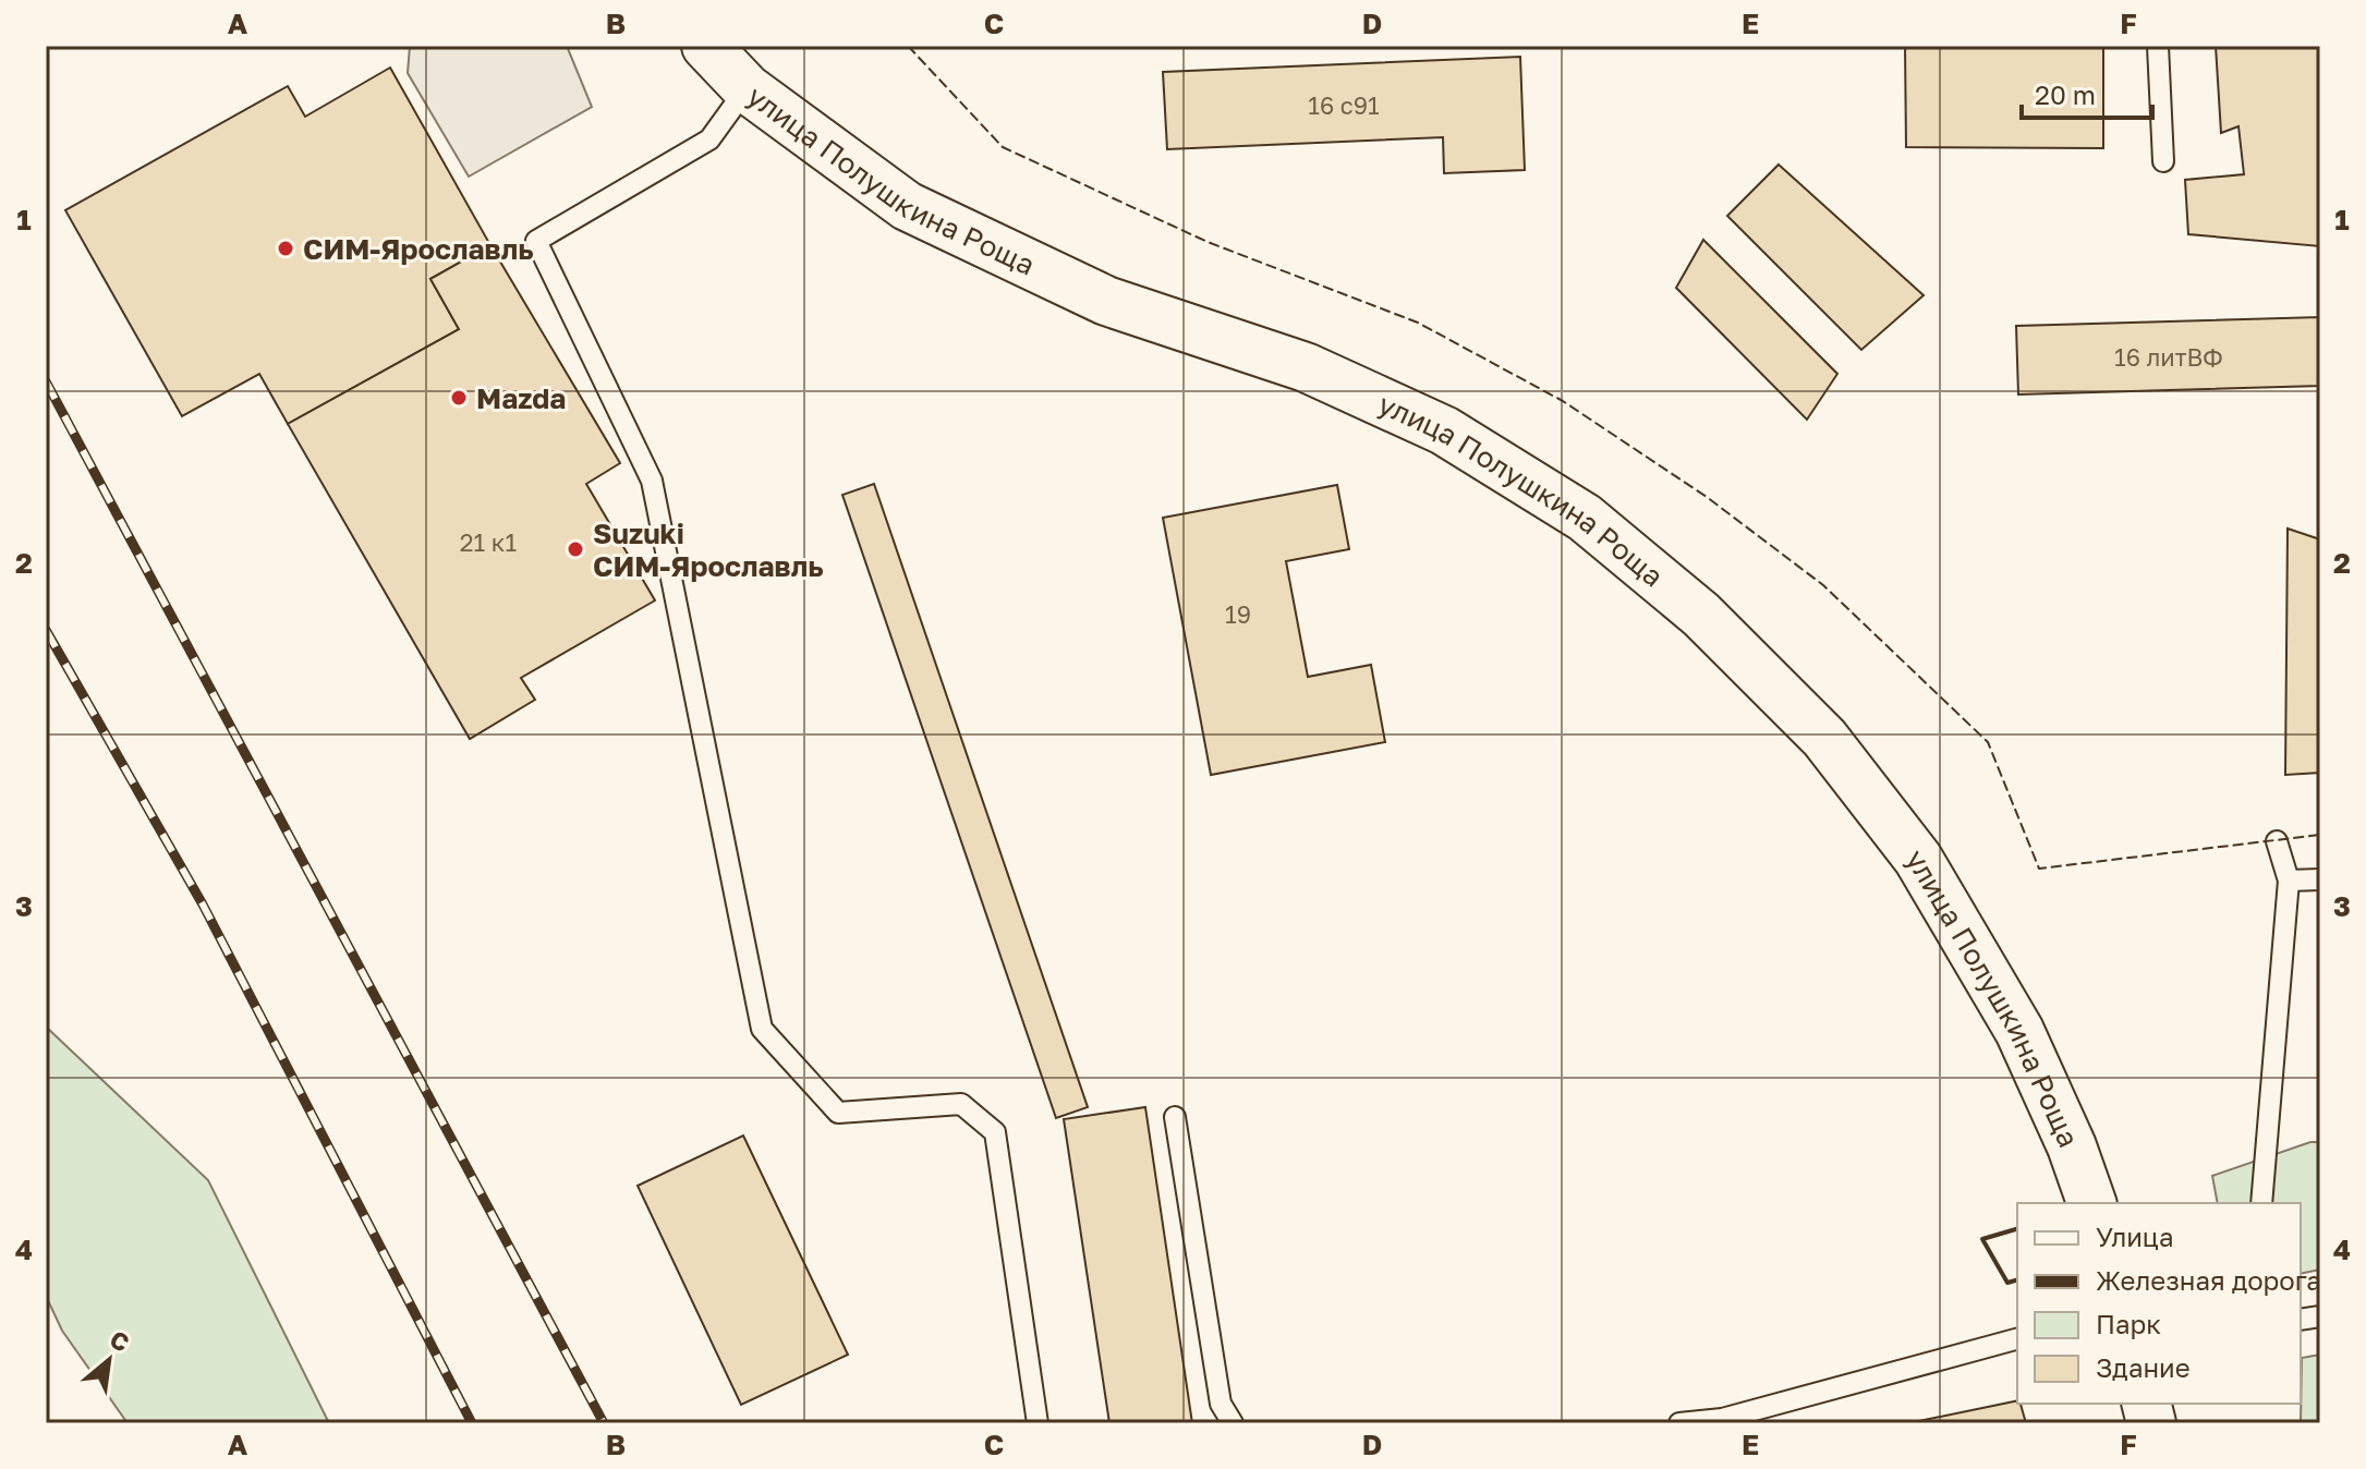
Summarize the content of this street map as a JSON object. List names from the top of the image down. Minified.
{"streets":{"main road":["улица Полушкина Роща"]},"places":["СИМ-Ярославль","Mazda","Suzuki СИМ-Ярославль"],"house_numbers":["16 с91","16 литВФ","21 к1","19"],"legend":["Улица","Железная дорога","Парк","Здание"],"scale_bar":"20 m","north":"top right","grid":{"columns":["A","B","C","D","E","F"],"rows":["1","2","3","4"]}}
